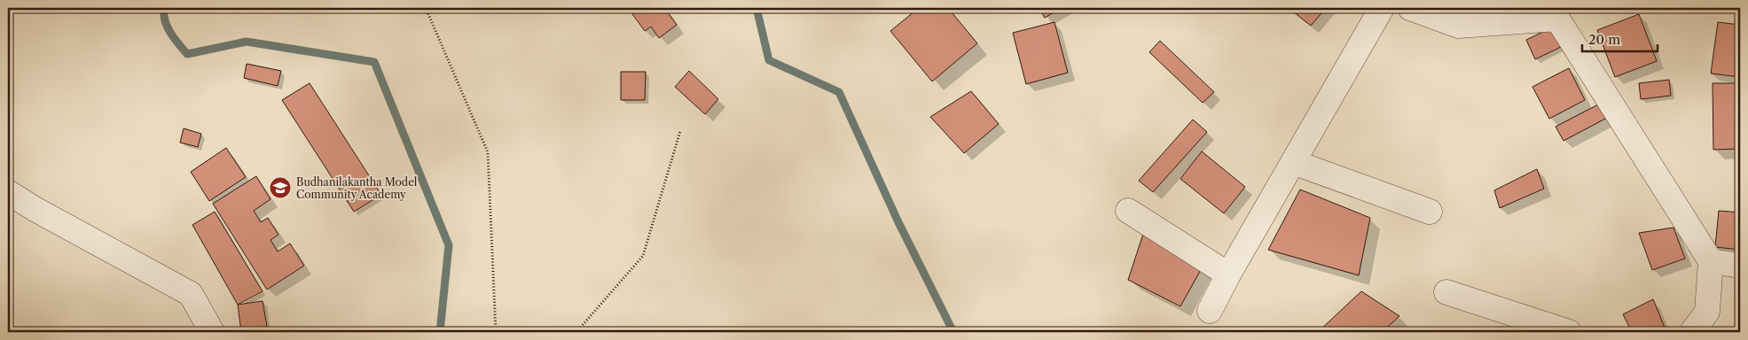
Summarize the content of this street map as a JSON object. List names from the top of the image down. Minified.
{"places":{"school or university":["Budhanilakantha Model Community Academy"]},"scale_bar":"20 m"}
